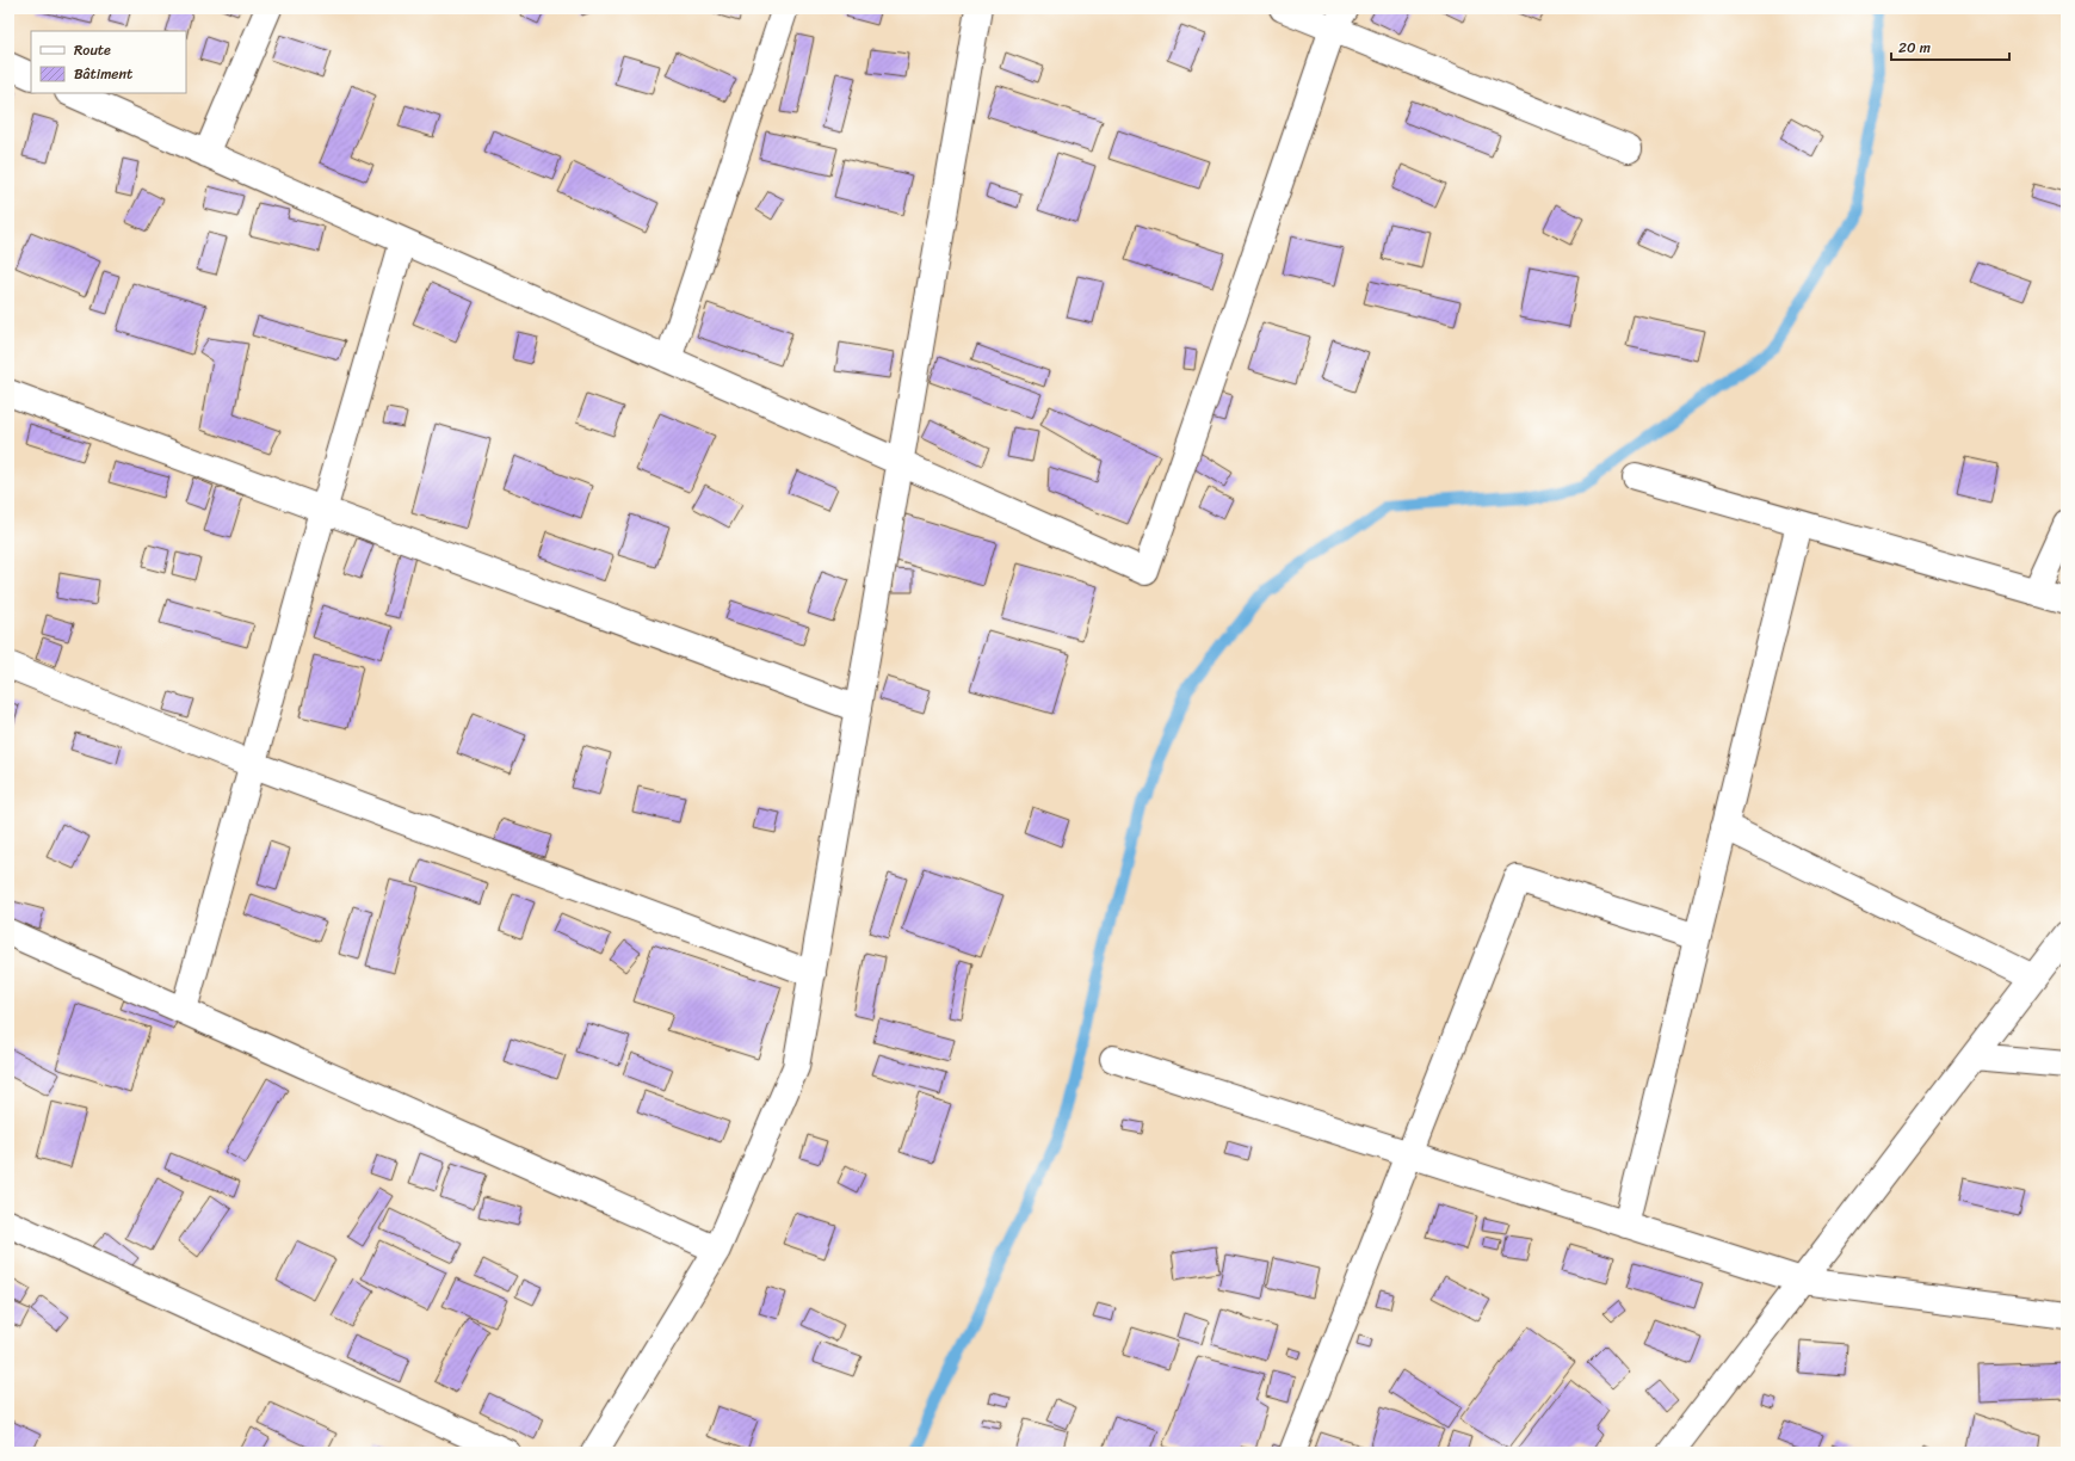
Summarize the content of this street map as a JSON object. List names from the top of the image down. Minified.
{"legend":["Route","Bâtiment"],"scale_bar":"20 m"}
